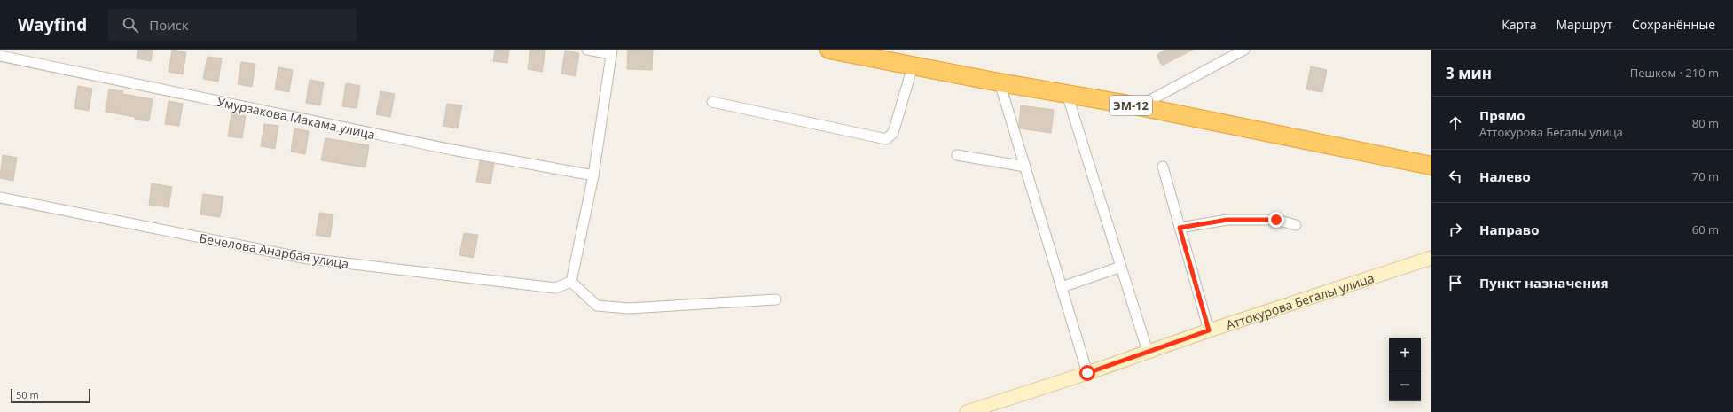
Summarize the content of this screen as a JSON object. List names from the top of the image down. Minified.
{"streets":{"highway":["ЭМ-12"],"main road":["Аттокурова Бегалы улица"],"street":["Умурзакова Макама улица","Бечелова Анарбая улица"]},"scale_bar":"50 m","page":{"header":"Wayfind","search":"Поиск","nav":["Карта","Маршрут","Сохранённые"],"heading":["3 мин","Пешком · 210 m"],"list":[["Прямо","Аттокурова Бегалы улица","80 m"],["Налево","70 m"],["Направо","60 m"],"Пункт назначения"],"map_buttons":["+","−"],"scale":"50 m"}}
